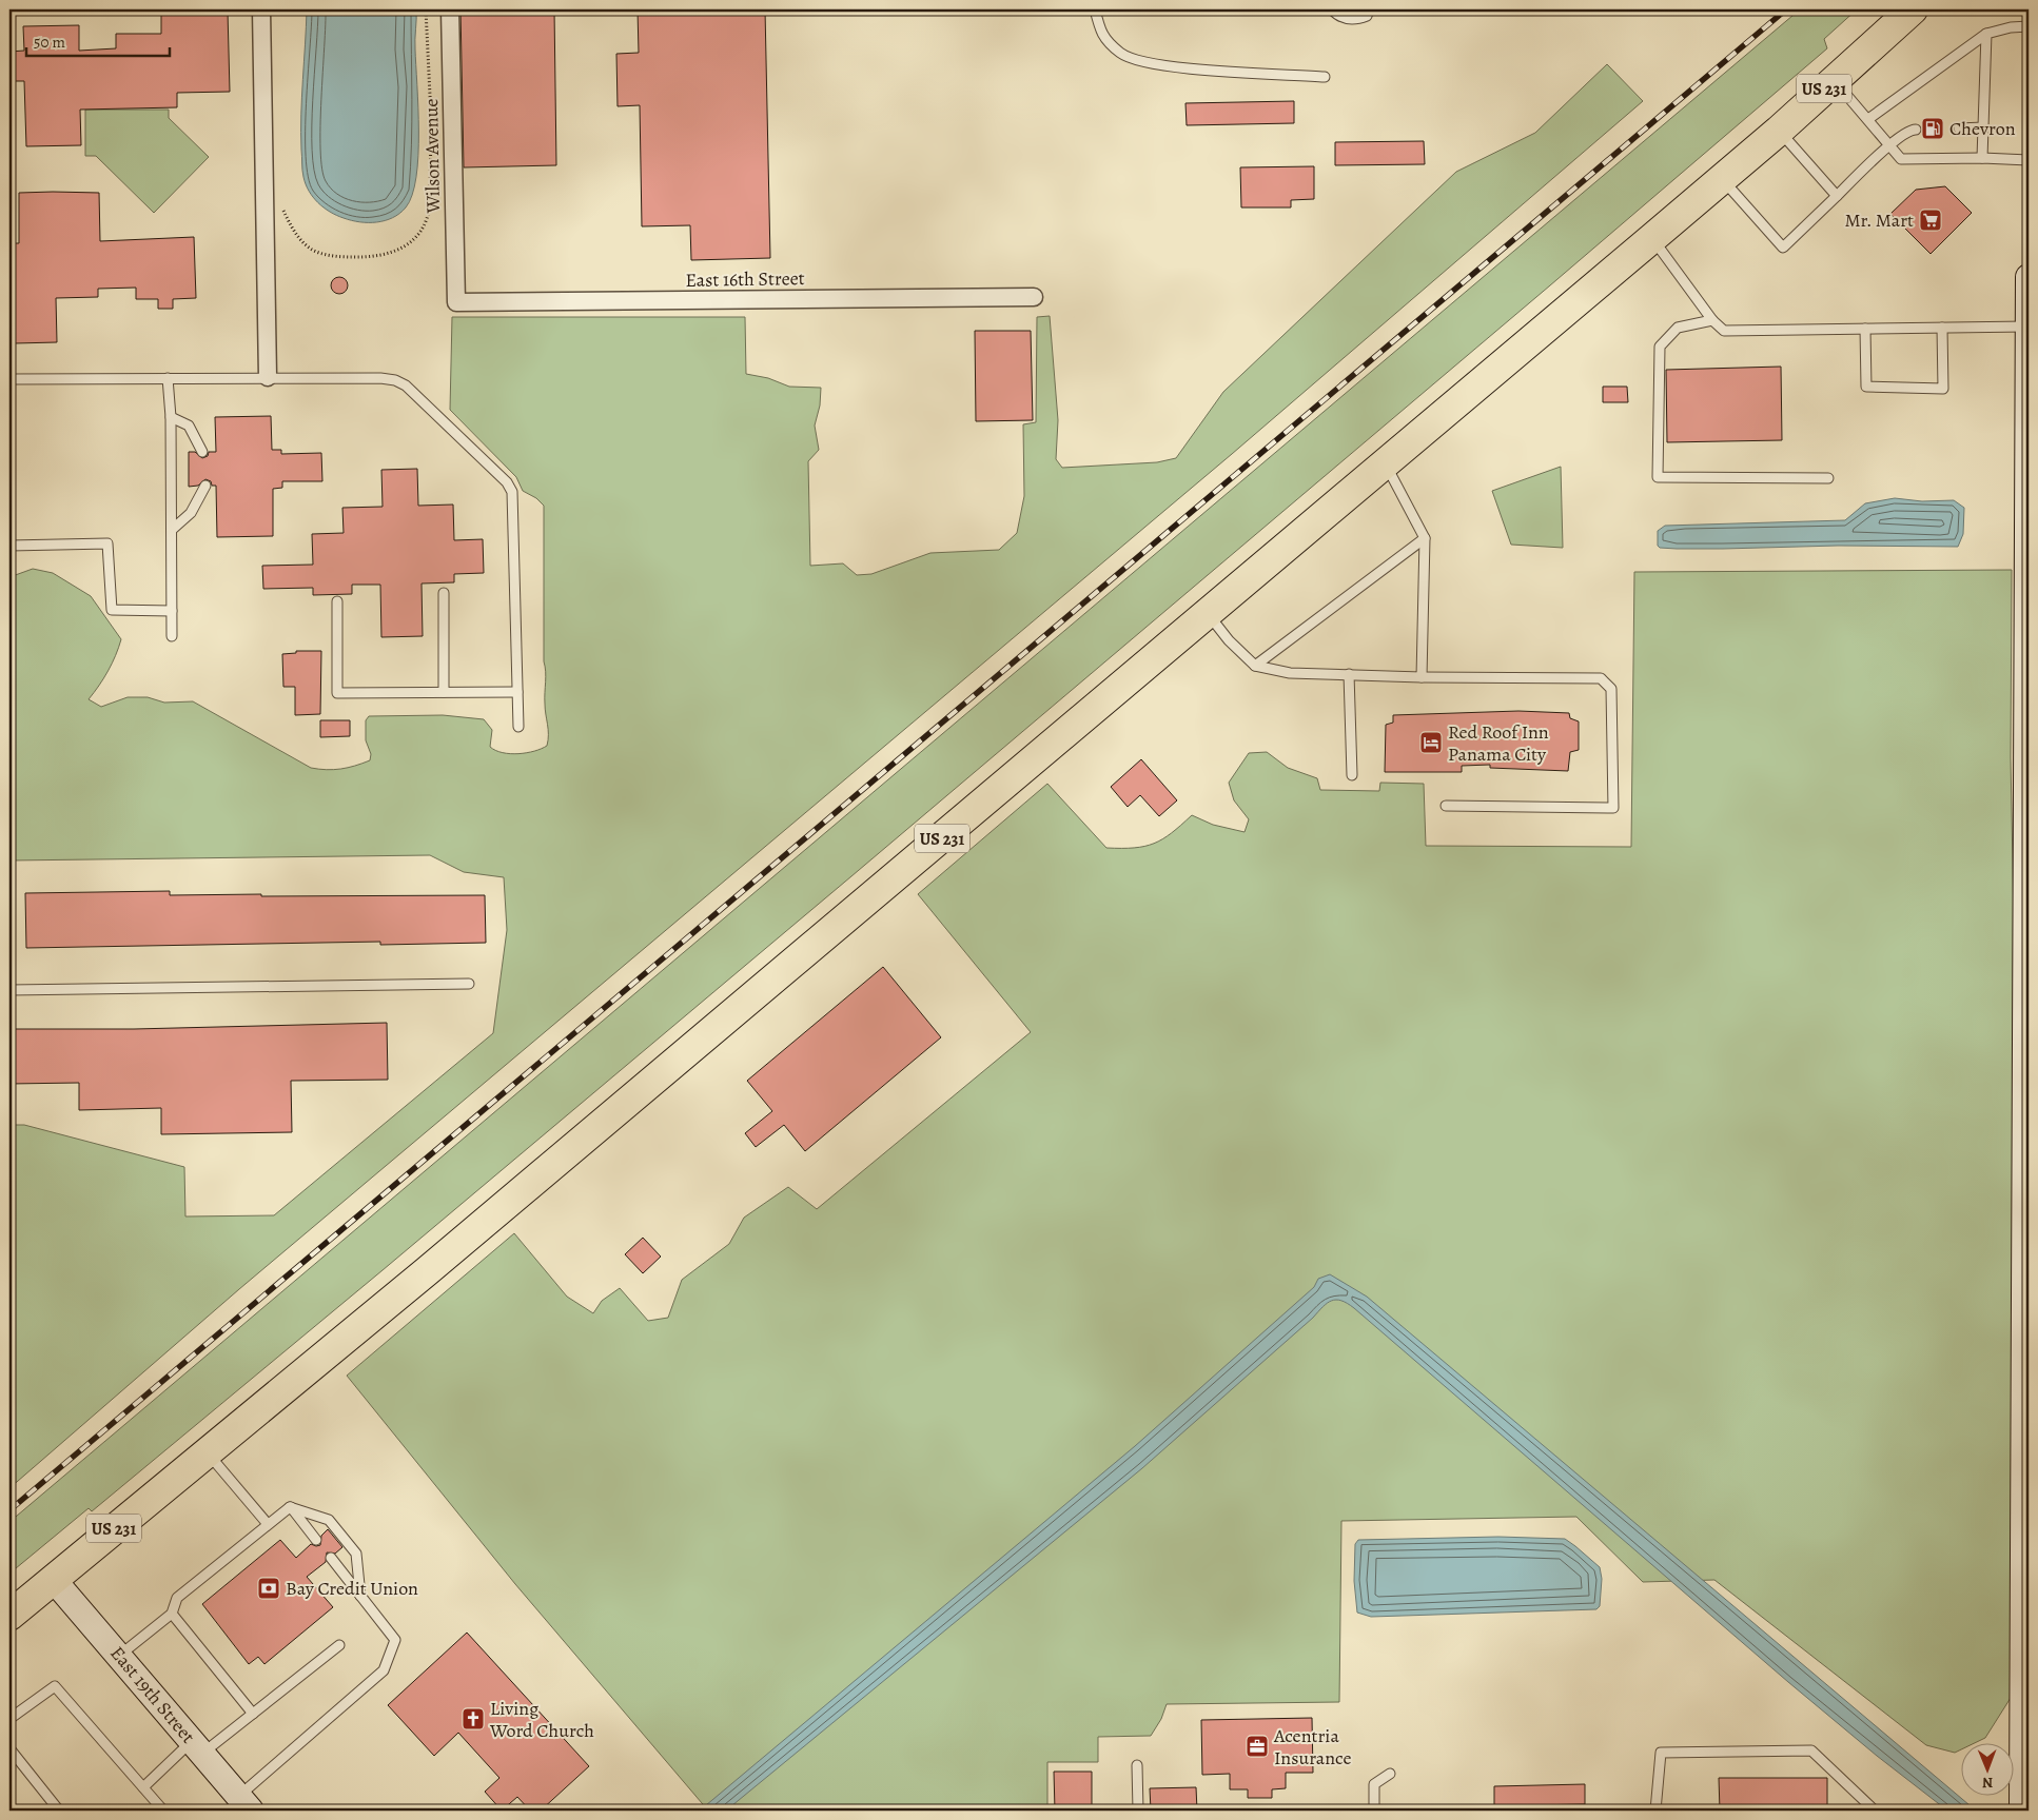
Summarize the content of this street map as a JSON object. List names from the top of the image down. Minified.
{"streets":{"highway":["US 231"],"street":["Wilson Avenue","East 16th Street","East 19th Street"]},"crossings":[["US 231","East 19th Street"],["Wilson Avenue","East 16th Street"]],"places":{"fuel station":["Chevron"],"supermarket":["Mr. Mart"],"hotel":["Red Roof Inn Panama City"],"bank":["Bay Credit Union"],"church":["Living Word Church"],"office":["Acentria Insurance"]},"scale_bar":"50 m","north":"bottom"}
